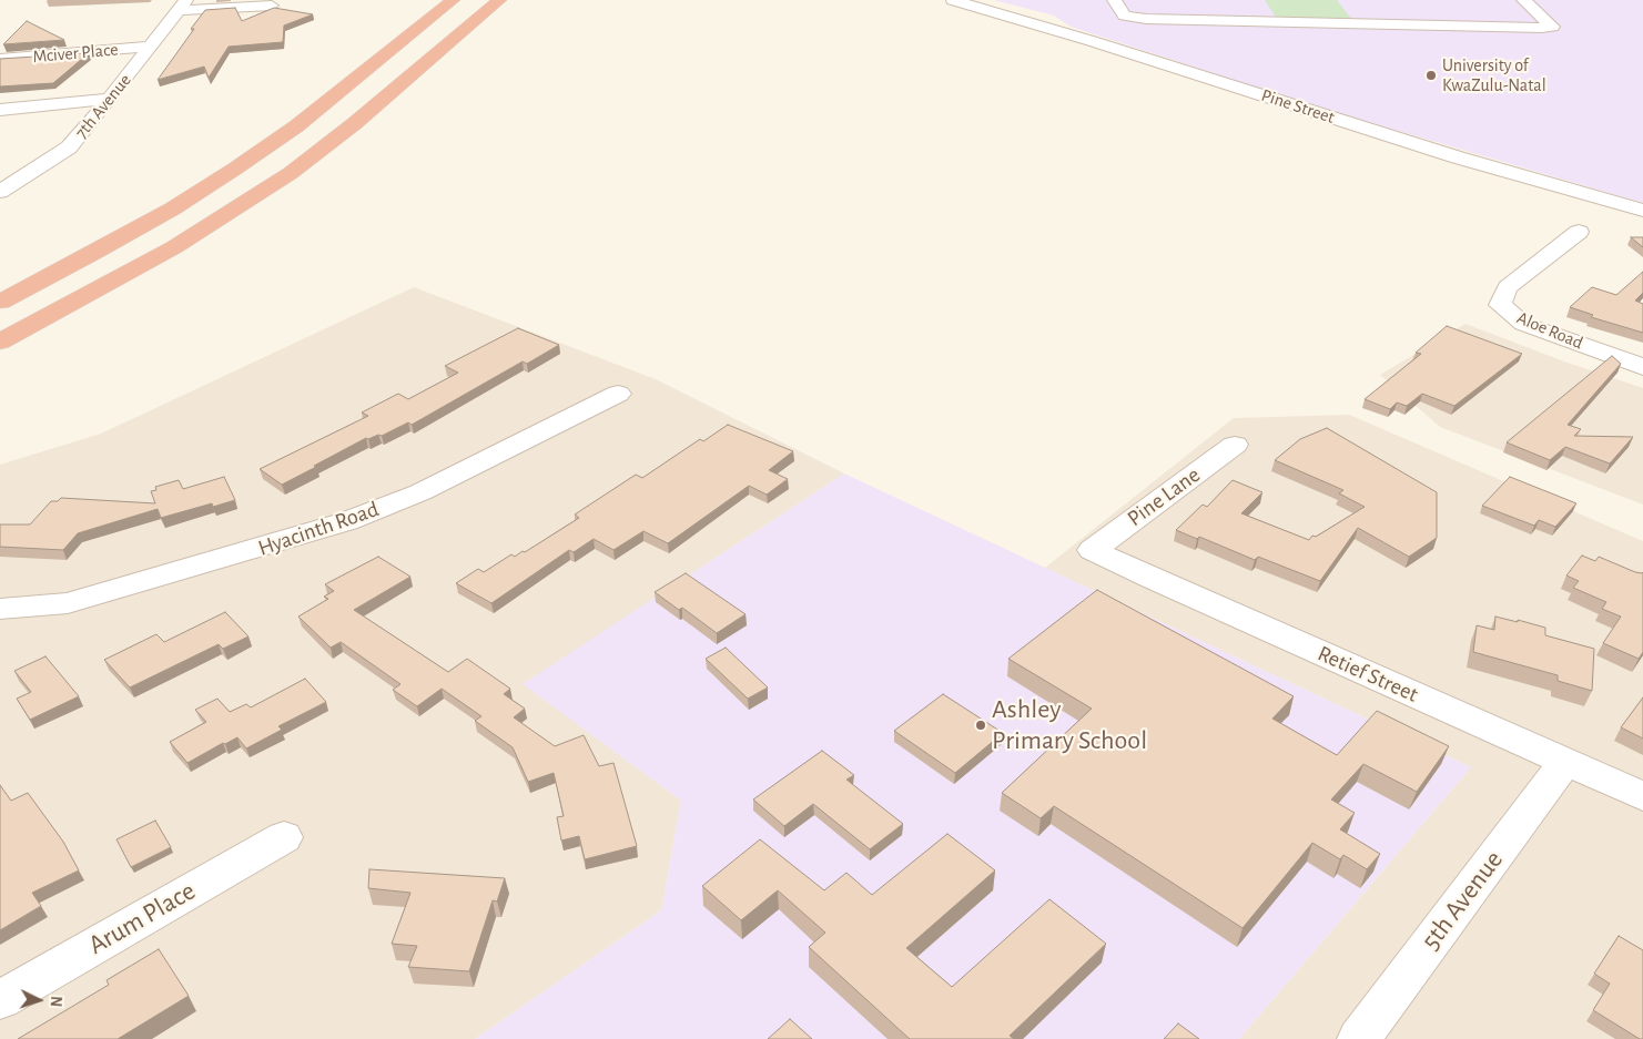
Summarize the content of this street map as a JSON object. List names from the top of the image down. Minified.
{"streets":{"street":["Mciver Place","7th Avenue","Pine Street","Aloe Road","Pine Lane","Hyacinth Road","Retief Street","5th Avenue","Arum Place"]},"crossings":[["Mciver Place","7th Avenue"],["Pine Lane","Retief Street"],["Retief Street","5th Avenue"]],"places":["University of KwaZulu-Natal","Ashley Primary School"],"north":"right"}
